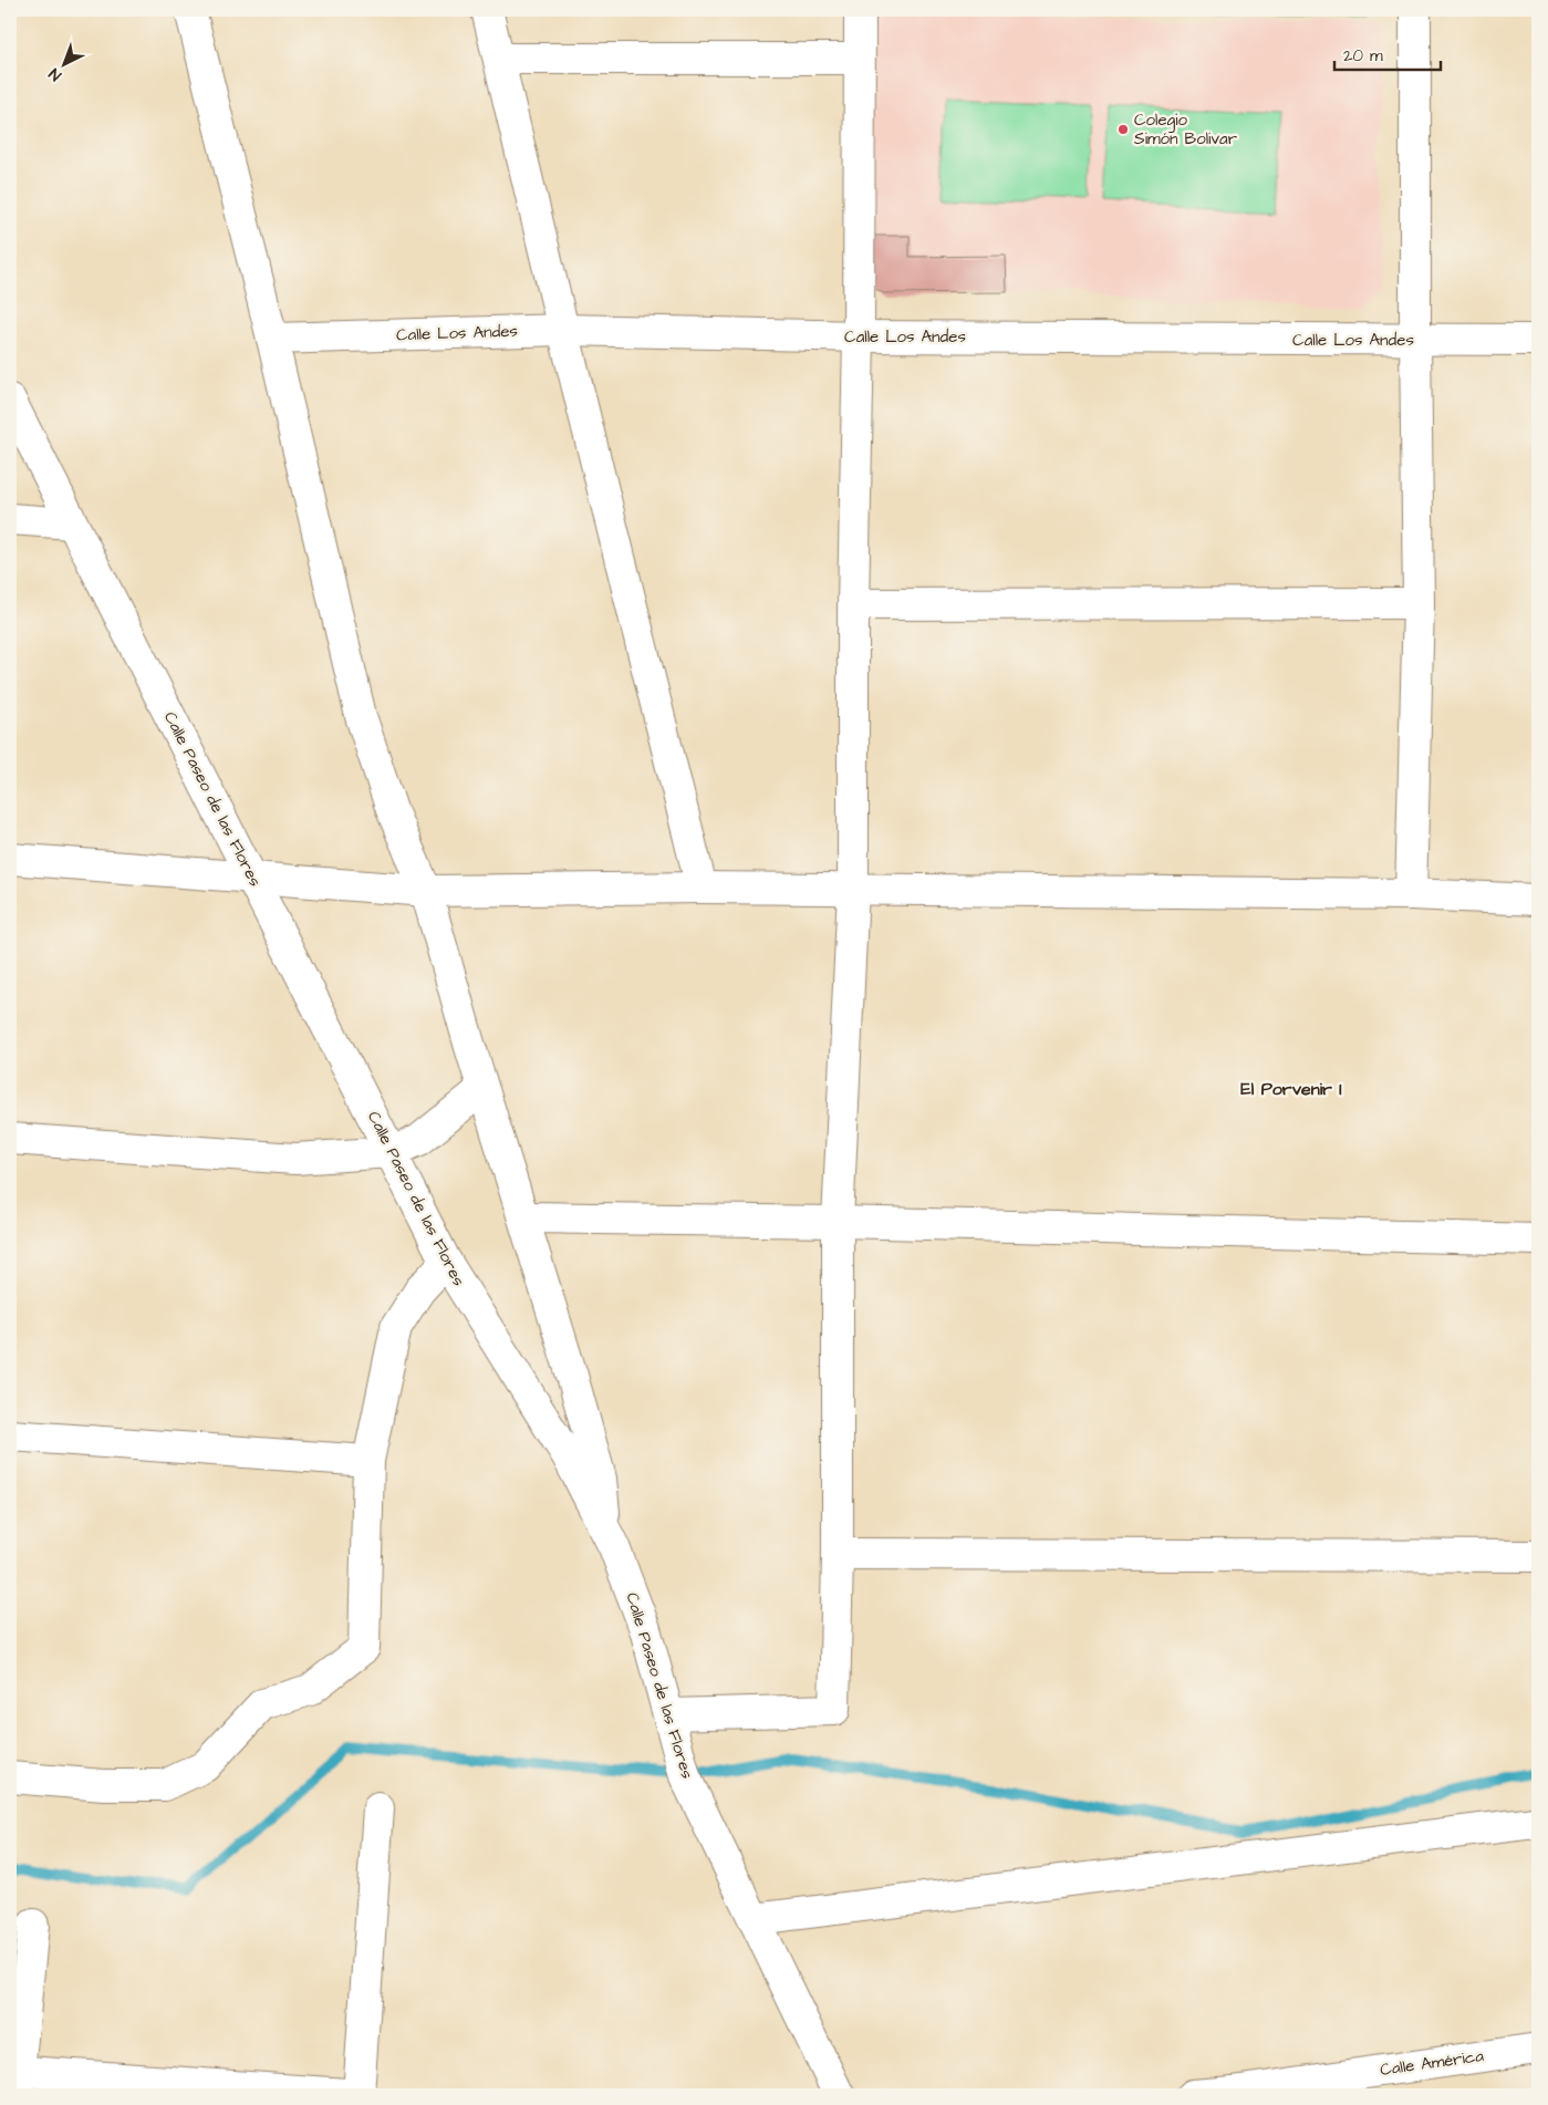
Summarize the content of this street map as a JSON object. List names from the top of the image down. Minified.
{"streets":{"street":["Calle Los Andes","Calle Paseo de las Flores","Calle América"]},"districts":["El Porvenir I"],"places":["Colegio Simón Bolivar"],"scale_bar":"20 m","north":"bottom left"}
